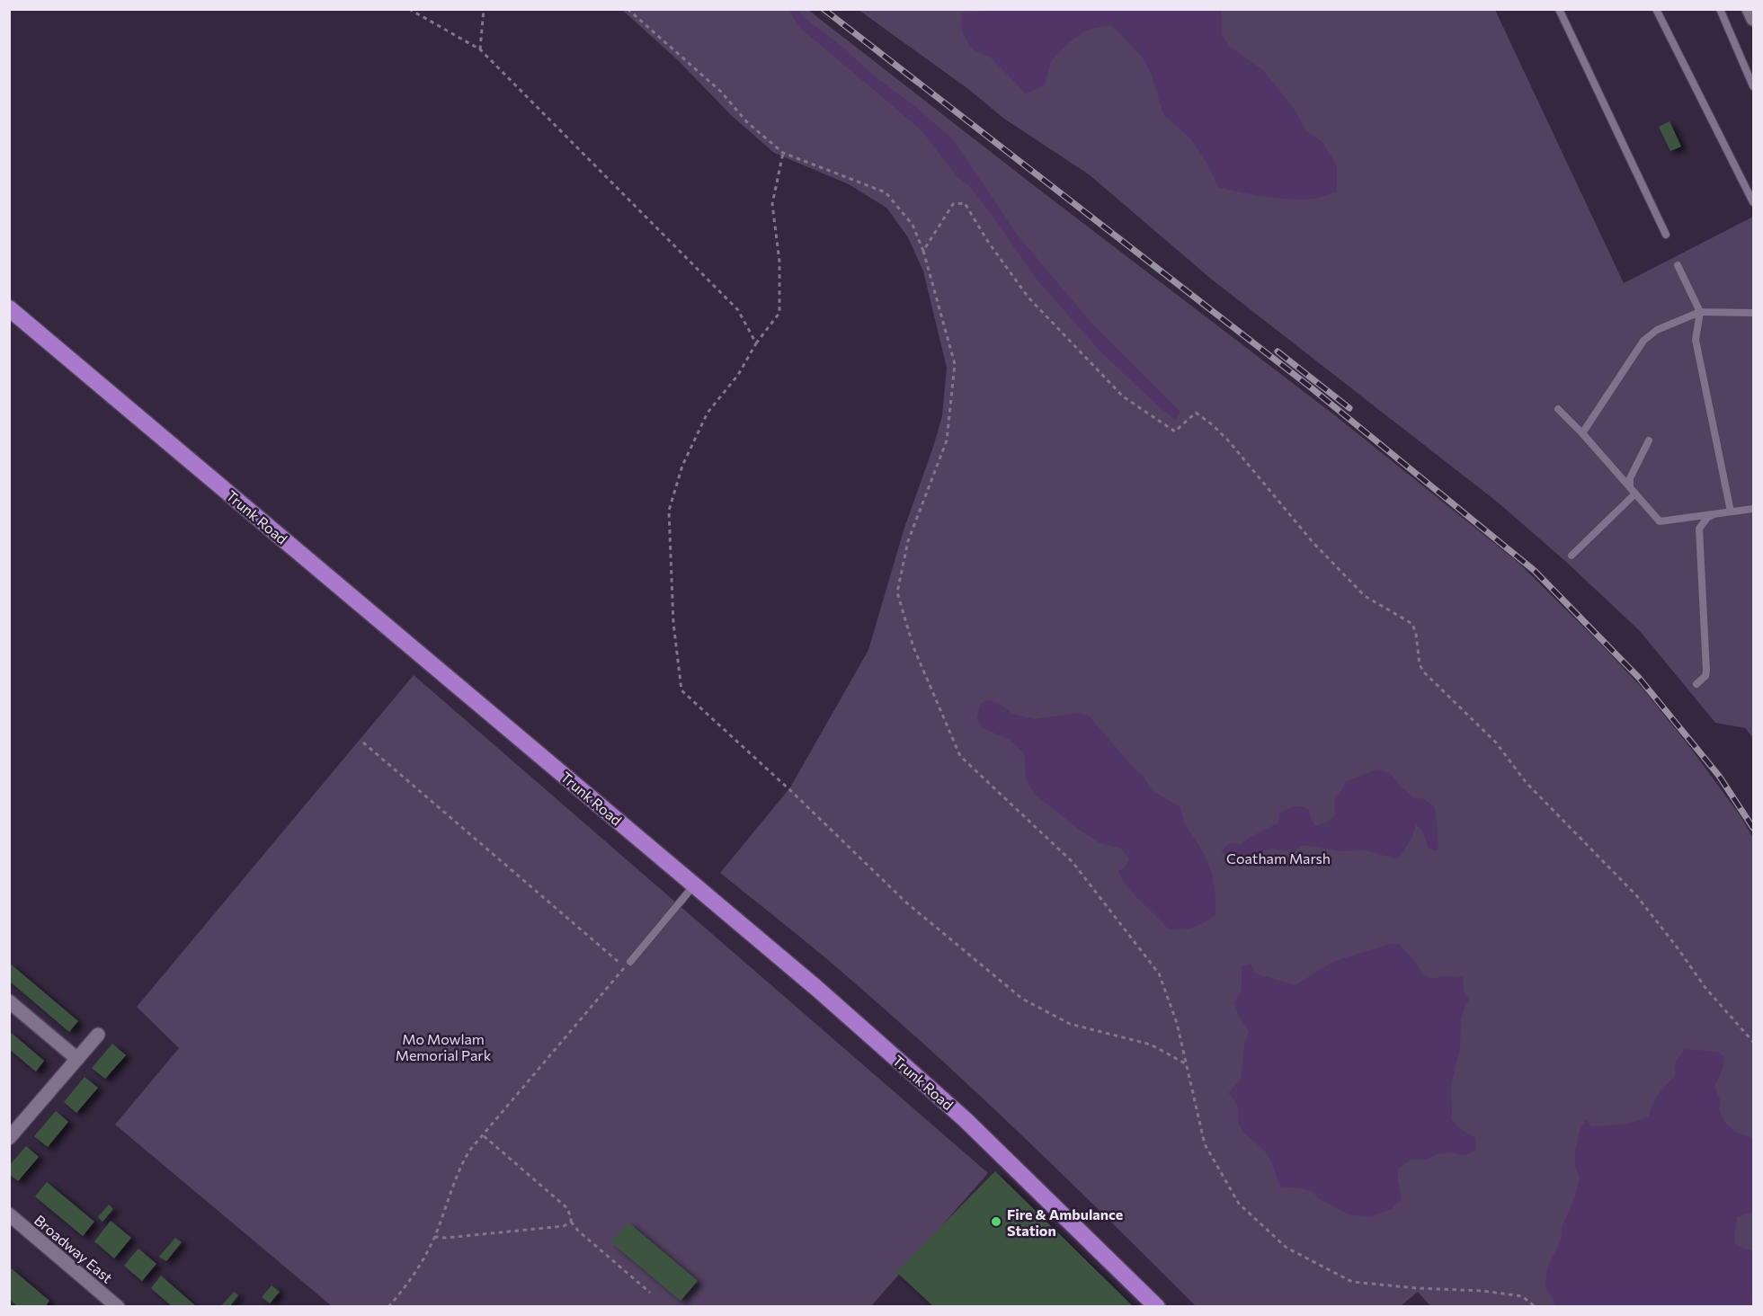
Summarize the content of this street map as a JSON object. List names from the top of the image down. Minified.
{"streets":{"main road":["Trunk Road"],"street":["Broadway East"]},"parks":["Coatham Marsh","Mo Mowlam Memorial Park"],"places":["Fire & Ambulance Station"]}
